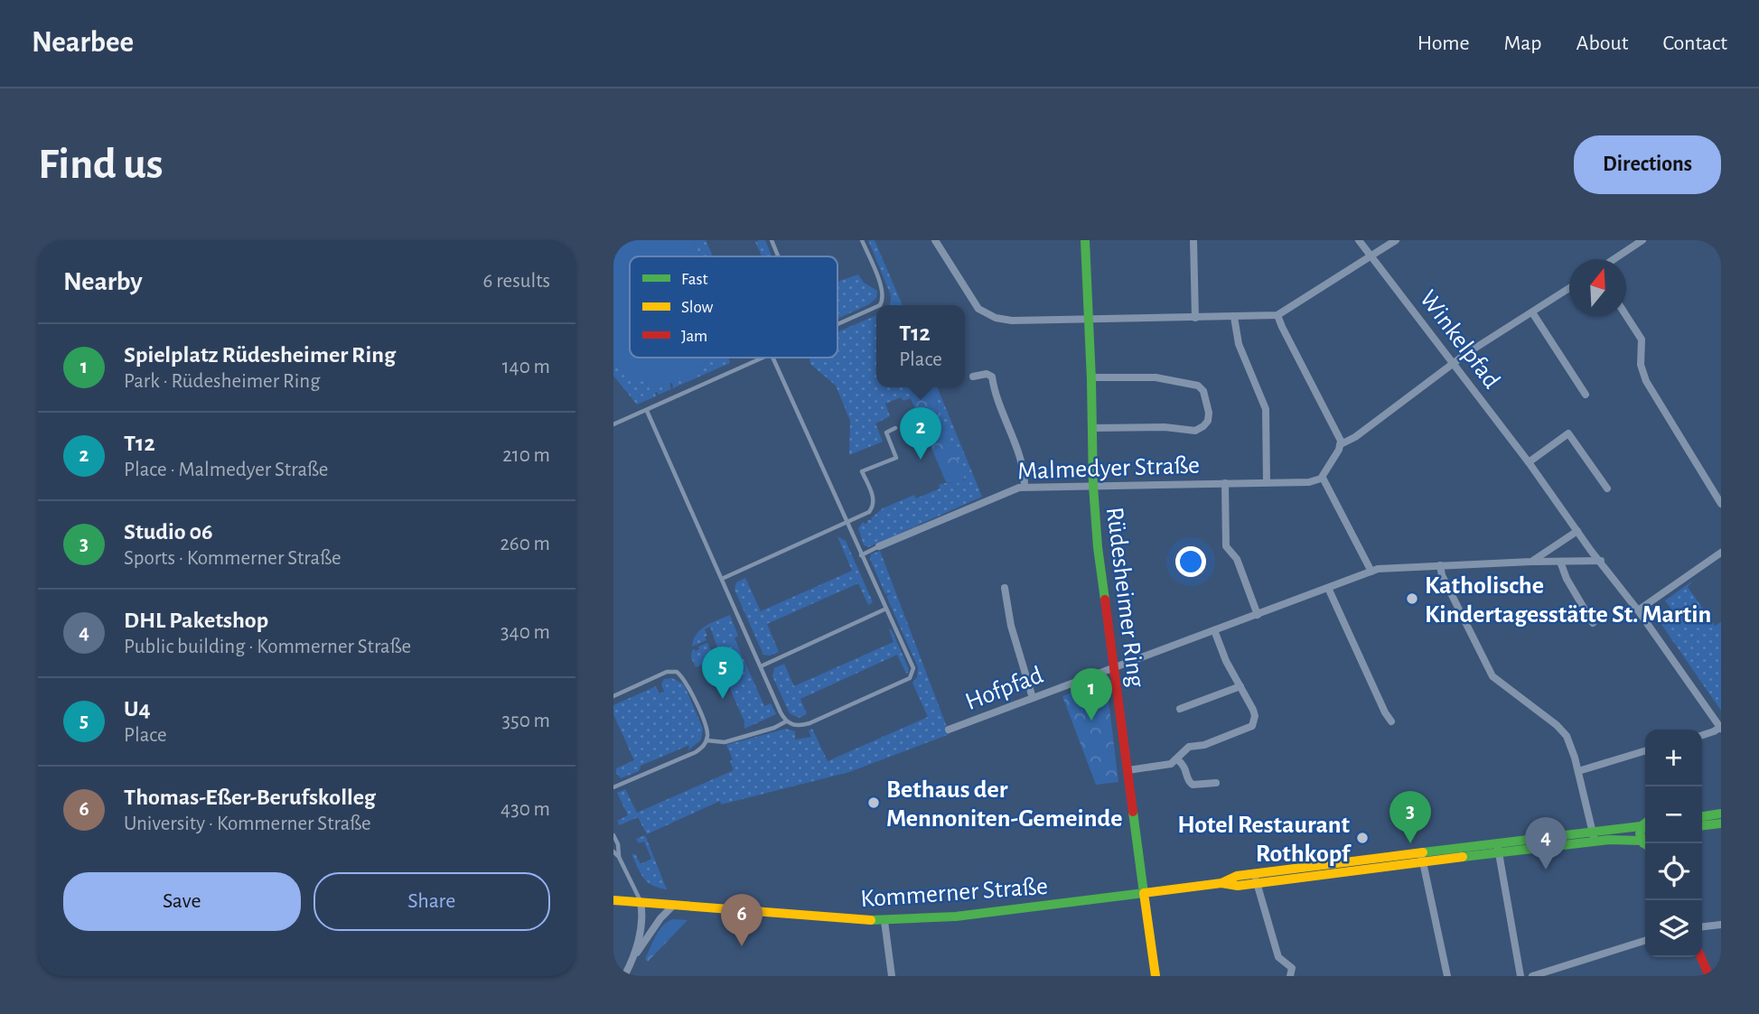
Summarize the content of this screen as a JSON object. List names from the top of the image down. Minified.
{"streets":{"main road":["Rüdesheimer Ring","Kommerner Straße"],"street":["Winkelpfad","Malmedyer Straße","Hofpfad"]},"crossings":[["Winkelpfad","Hofpfad"],["Malmedyer Straße","Rüdesheimer Ring"],["Rüdesheimer Ring","Hofpfad"],["Rüdesheimer Ring","Kommerner Straße"]],"places":["Katholische Kindertagesstätte St. Martin","Bethaus der Mennoniten-Gemeinde","Hotel Restaurant Rothkopf"],"legend":["Fast","Slow","Jam"],"north":"top","page":{"header":"Nearbee","nav":["Home","Map","About","Contact"],"buttons":["Directions",["Save","Share"]],"title":"Find us","heading":["Nearby","6 results"],"popup":["T12","Place"],"list":[{"mark":"1","name":"Spielplatz Rüdesheimer Ring","note":"Park · Rüdesheimer Ring","value":"140 m"},{"mark":"2","name":"T12","note":"Place · Malmedyer Straße","value":"210 m"},{"mark":"3","name":"Studio 06","note":"Sports · Kommerner Straße","value":"260 m"},{"mark":"4","name":"DHL Paketshop","note":"Public building · Kommerner Straße","value":"340 m"},{"mark":"5","name":"U4","note":"Place","value":"350 m"},{"mark":"6","name":"Thomas-Eßer-Berufskolleg","note":"University · Kommerner Straße","value":"430 m"}],"pins":["2","5","1","3","4","6"],"map_buttons":["+","−"]}}
